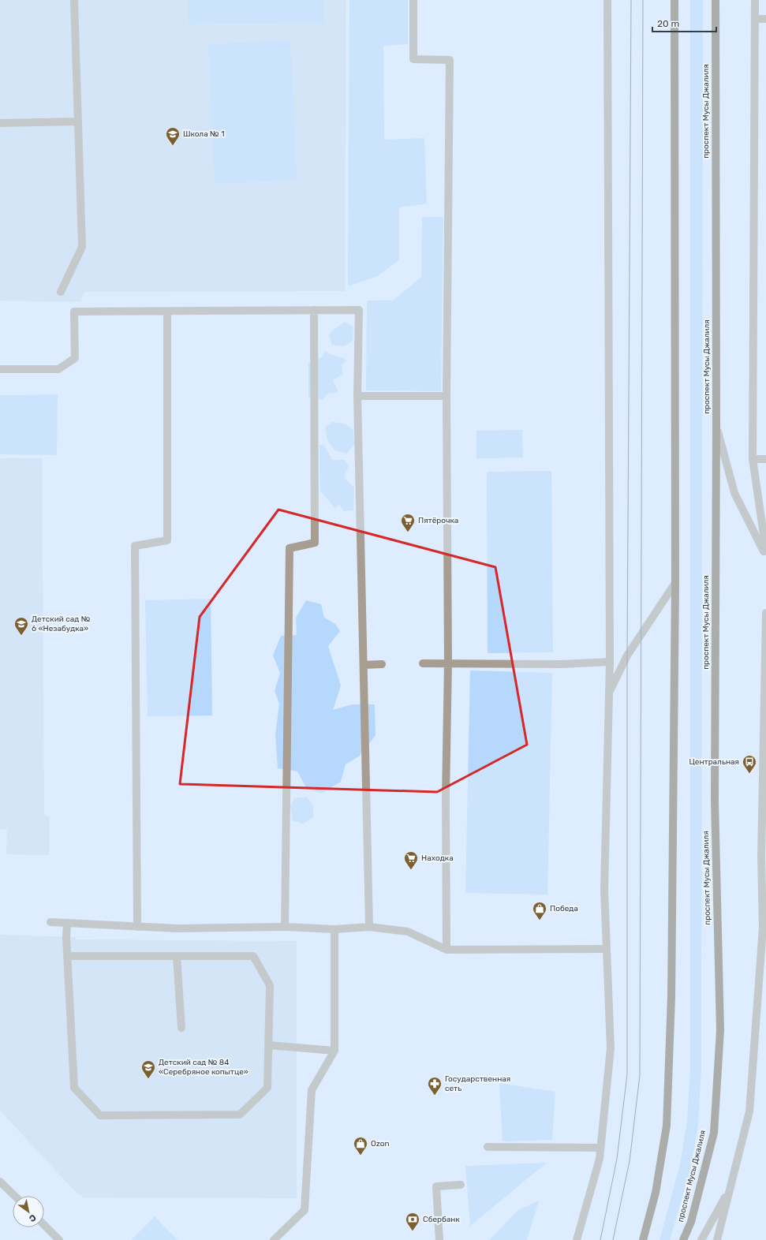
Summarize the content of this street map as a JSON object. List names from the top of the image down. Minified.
{"streets":{"main road":["проспект Мусы Джалиля"]},"places":{"school or university":["Школа № 1","Детский сад № 6 «Незабудка»","Детский сад № 84 «Серебряное копытце»"],"supermarket":["Пятёрочка","Находка"],"bus stop":["Центральная"],"shop":["Победа","Ozon"],"pharmacy":["Государственная сеть"],"bank":["Сбербанк"]},"scale_bar":"20 m","north":"bottom right"}
